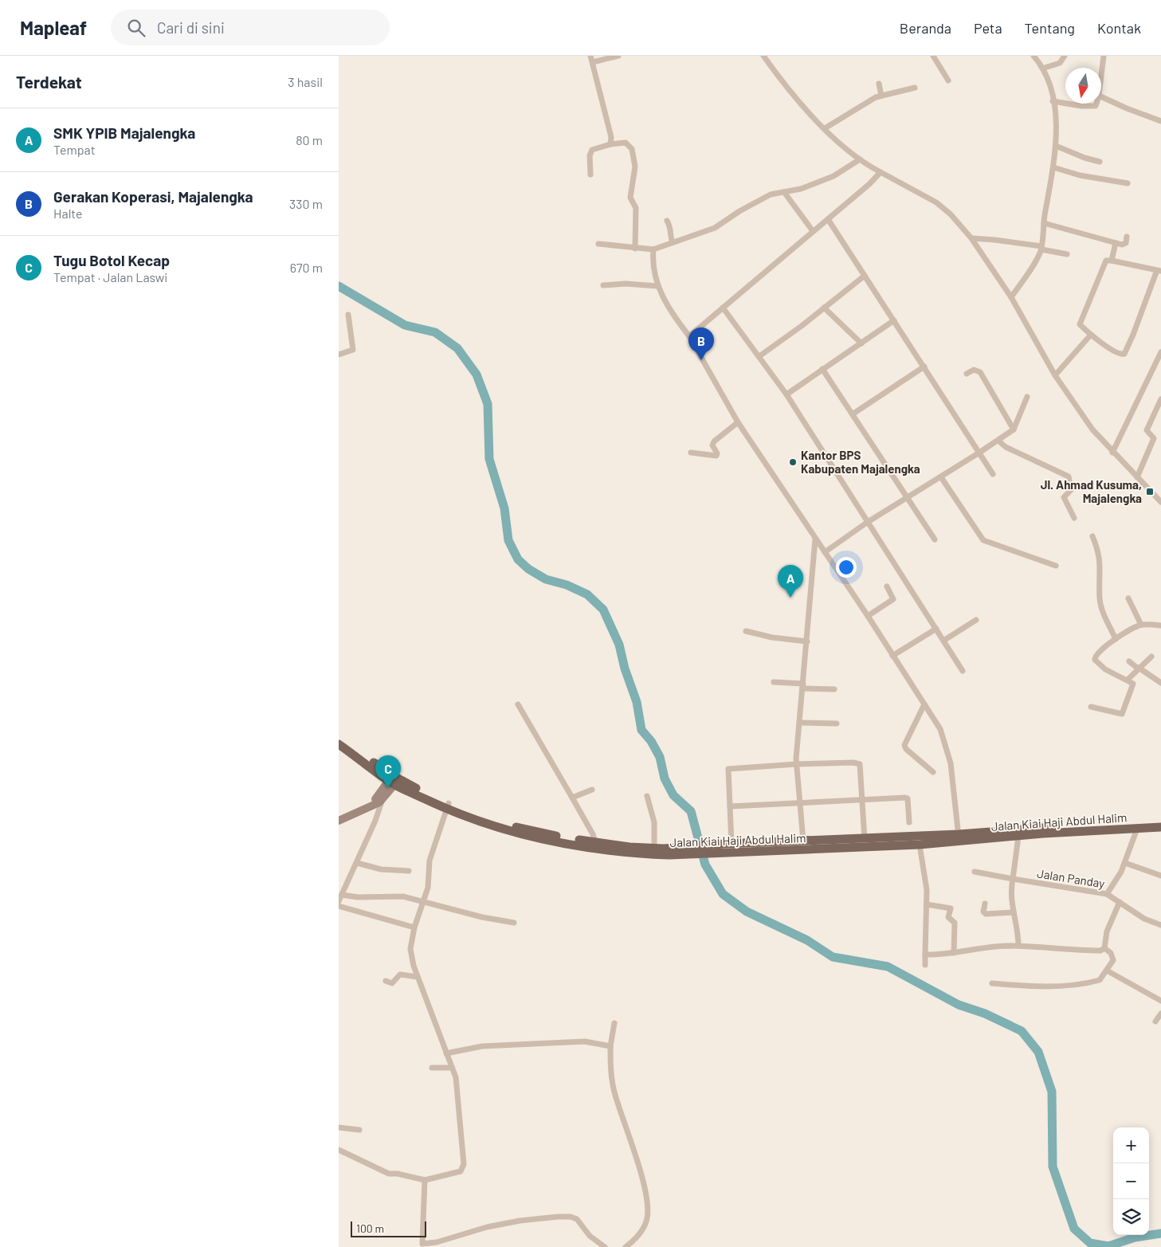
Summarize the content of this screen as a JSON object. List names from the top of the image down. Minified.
{"streets":{"main road":["Jalan Kiai Haji Abdul Halim"],"street":["Jalan Panday"]},"places":{"other":["Kantor BPS Kabupaten Majalengka"],"transit":["Jl. Ahmad Kusuma, Majalengka"]},"scale_bar":"100 m","north":"bottom","page":{"header":"Mapleaf","search":"Cari di sini","nav":["Beranda","Peta","Tentang","Kontak"],"heading":["Terdekat","3 hasil"],"list":[{"mark":"A","name":"SMK YPIB Majalengka","note":"Tempat","value":"80 m"},{"mark":"B","name":"Gerakan Koperasi, Majalengka","note":"Halte","value":"330 m"},{"mark":"C","name":"Tugu Botol Kecap","note":"Tempat · Jalan Laswi","value":"670 m"}],"pins":["B","A","C"],"map_buttons":["+","−"],"scale":"100 m"}}
